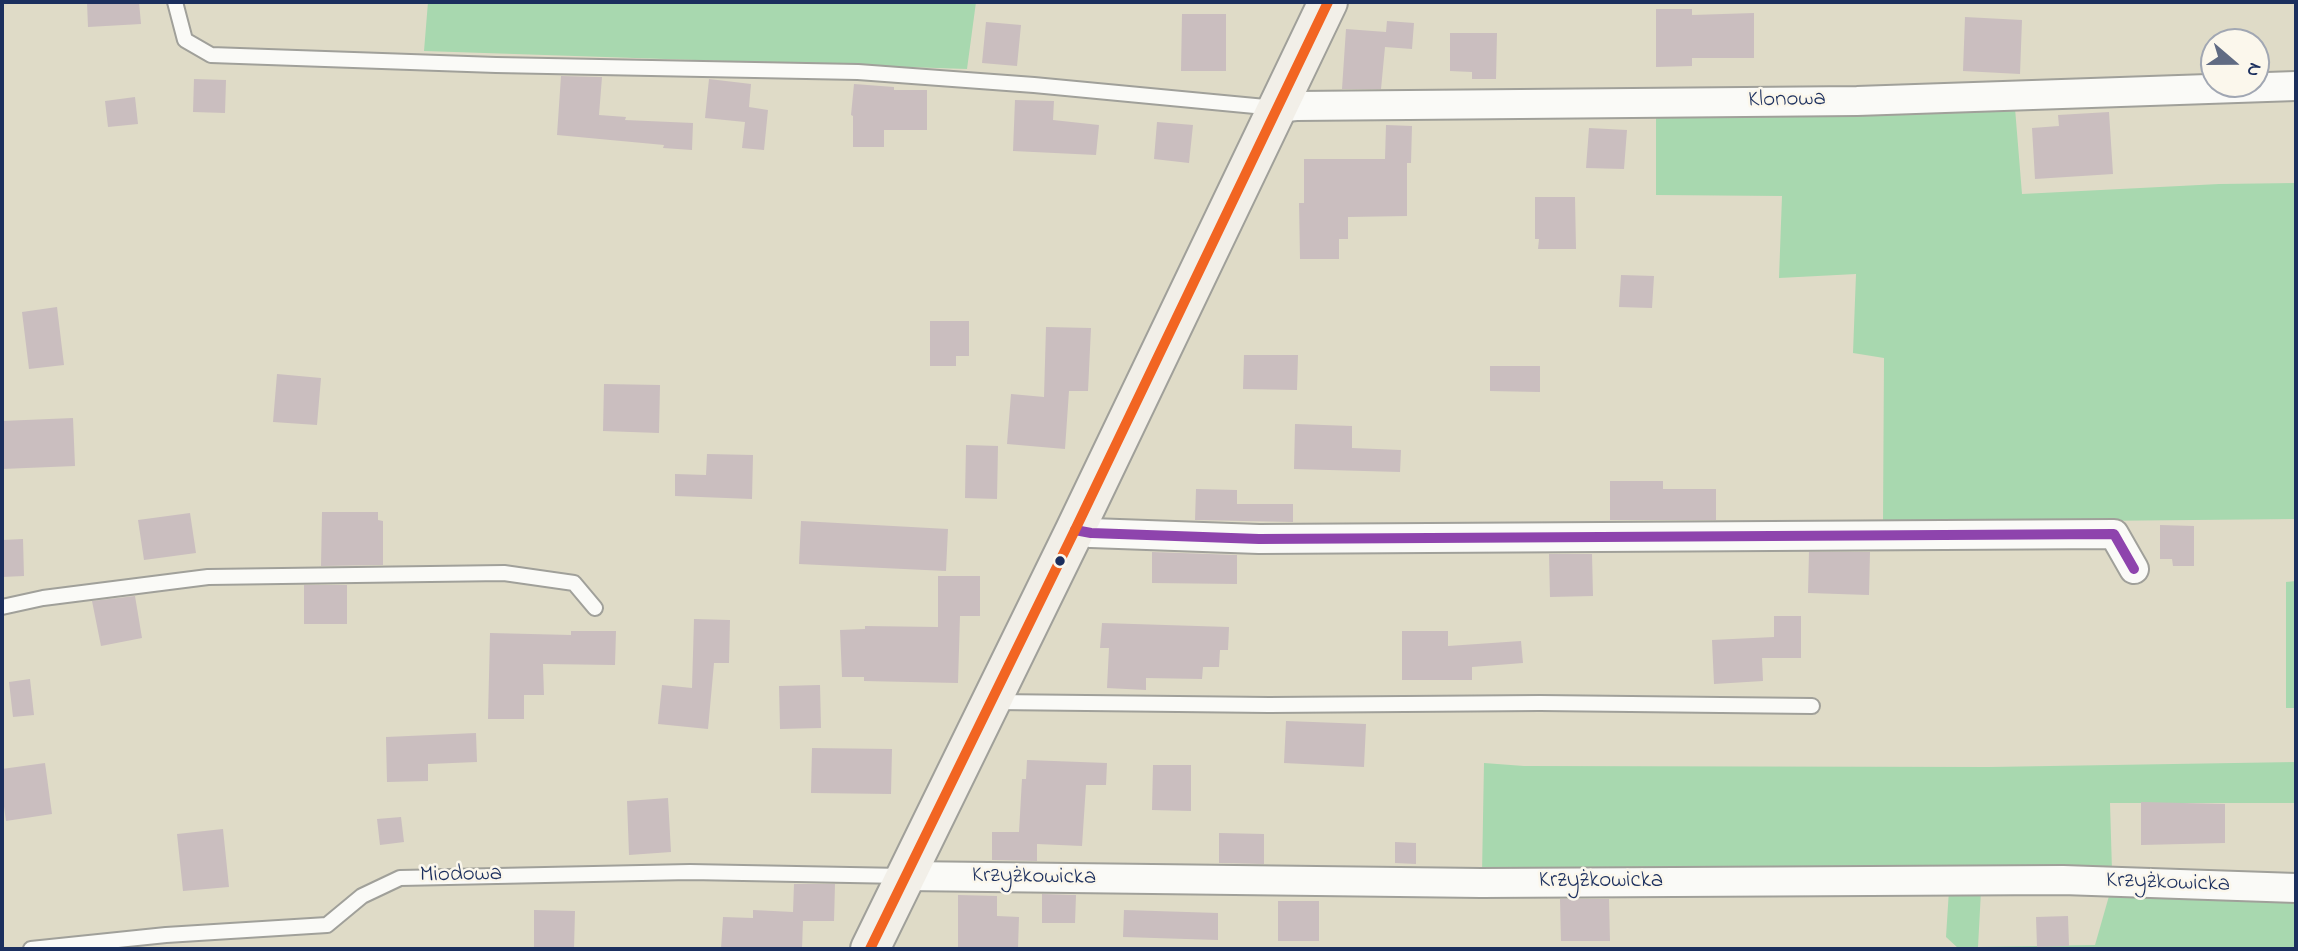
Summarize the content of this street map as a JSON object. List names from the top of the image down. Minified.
{"streets":{"street":["Klonowa","Krzyżkowicka"],"lane":["Miodowa"]},"crossings":[["Miodowa","Krzyżkowicka"]],"north":"right"}
